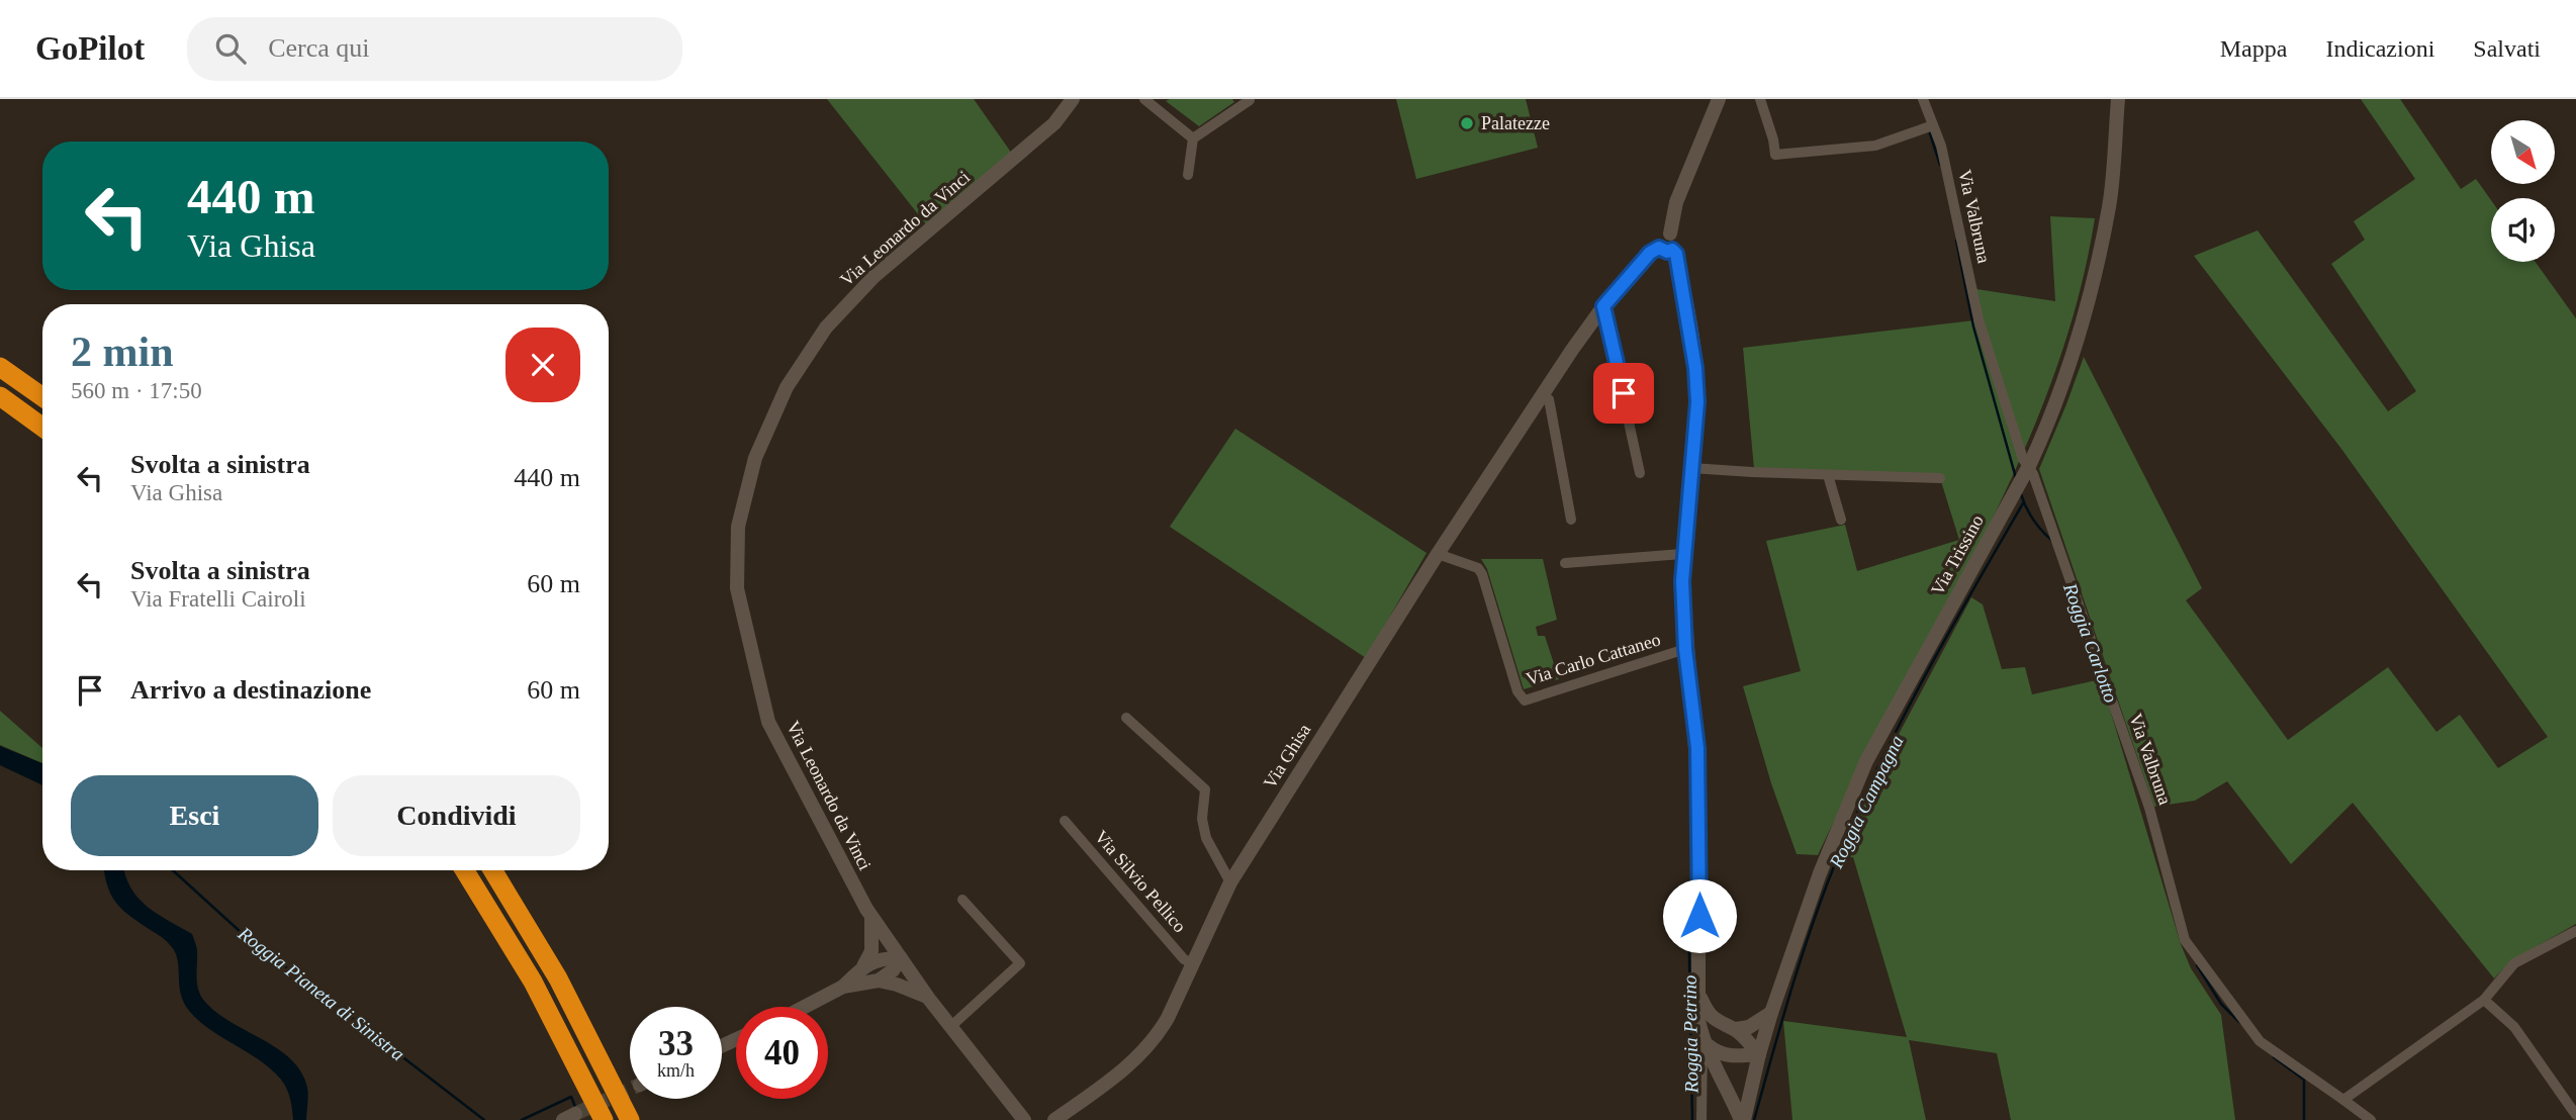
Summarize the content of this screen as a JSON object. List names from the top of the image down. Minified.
{"streets":{"street":["Via Valbruna","Via Leonardo da Vinci","Via Trissino","Via Carlo Cattaneo","Via Ghisa","Via Silvio Pellico"]},"crossings":[["Via Valbruna","Via Trissino"],["Via Carlo Cattaneo","Via Ghisa"],["Via Ghisa","Via Silvio Pellico"]],"water":["Roggia Carlotto","Roggia Campagna","Roggia Pianeta di Sinistra","Roggia Petrino"],"places":["Palatezze"],"north":"bottom right","page":{"header":"GoPilot","search":"Cerca qui","nav":["Mappa","Indicazioni","Salvati"],"turn":["440 m","Via Ghisa"],"heading":["2 min","560 m · 17:50"],"list":[{"name":"Svolta a sinistra","note":"Via Ghisa","value":"440 m"},{"name":"Svolta a sinistra","note":"Via Fratelli Cairoli","value":"60 m"},{"name":"Arrivo a destinazione","value":"60 m"}],"buttons":["Esci","Condividi"],"speed":"33 km/h","limit":"40"}}
